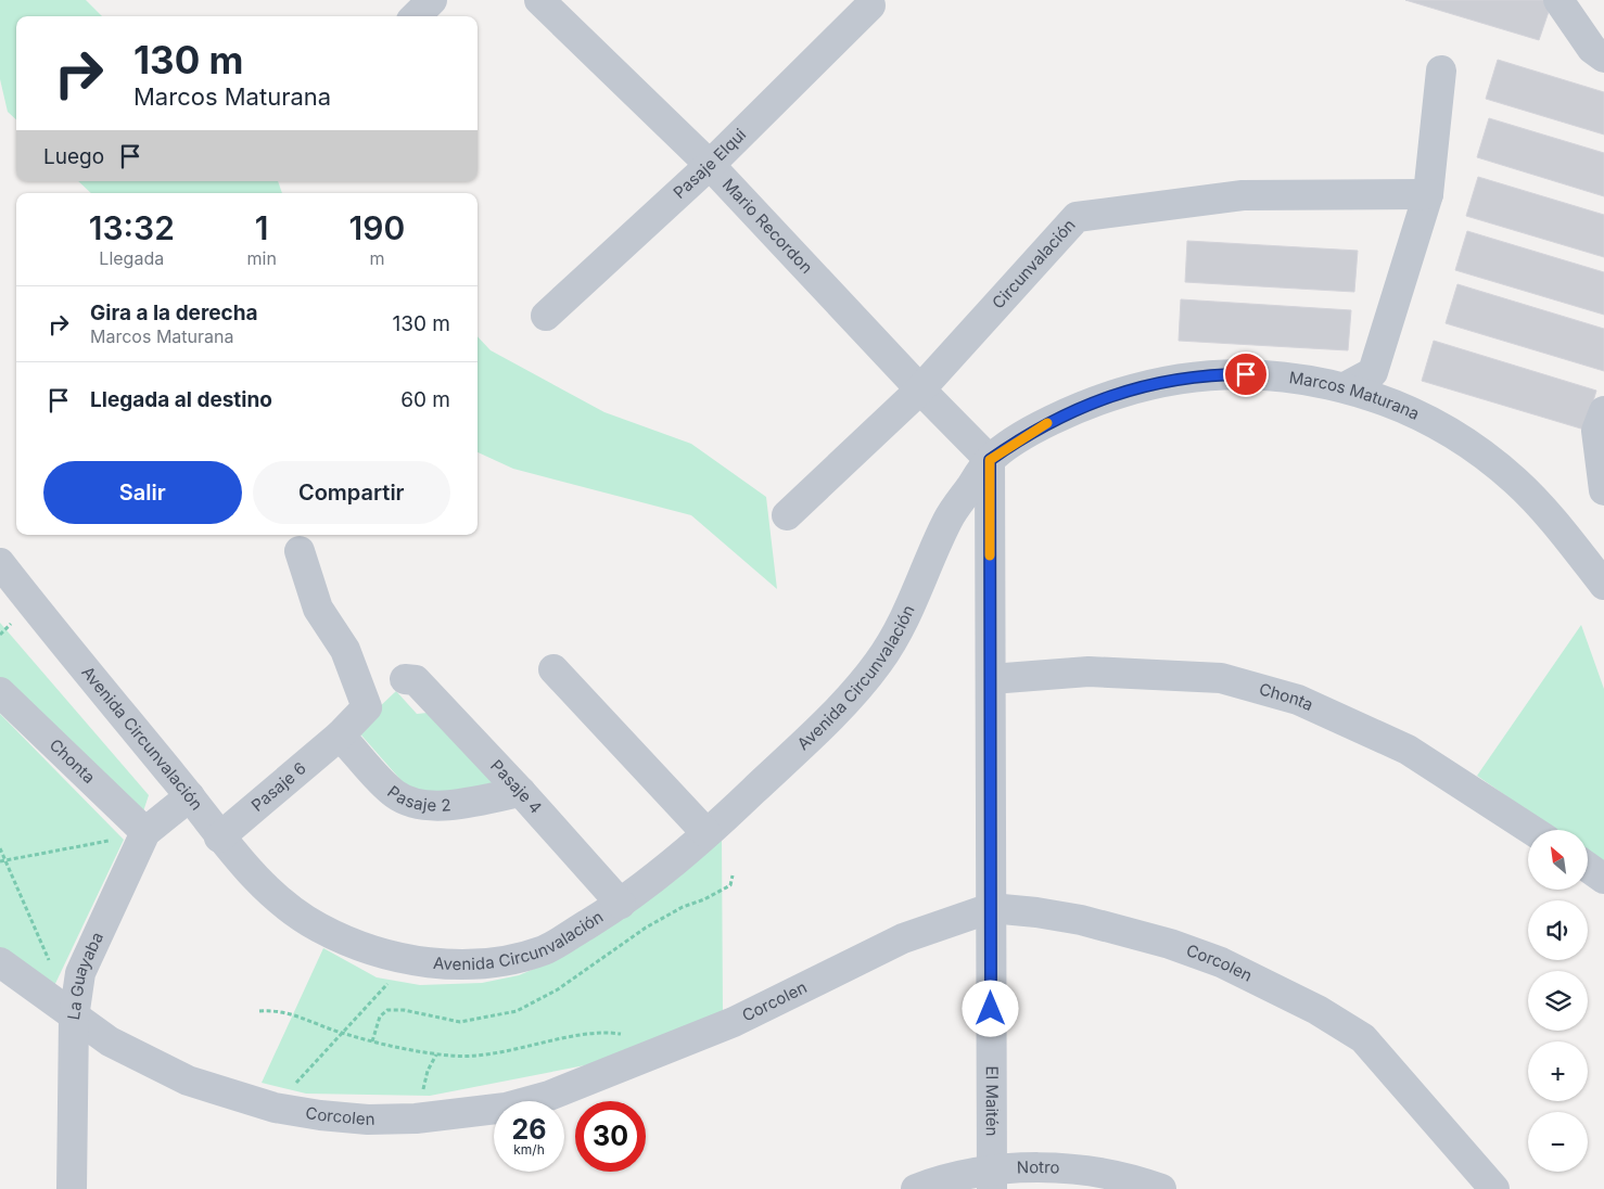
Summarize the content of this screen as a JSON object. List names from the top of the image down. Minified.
{"streets":{"street":["Pasaje Elqui","Mario Recordon","Circunvalación","Marcos Maturana","Avenida Circunvalación","Chonta","Pasaje 6","Pasaje 4","Pasaje 2","Corcolen","La Guayaba","El Maitén","Notro"]},"crossings":[["Pasaje Elqui","Mario Recordon"],["Mario Recordon","Circunvalación"],["Mario Recordon","Marcos Maturana"],["Mario Recordon","Avenida Circunvalación"],["Mario Recordon","El Maitén"],["Marcos Maturana","Avenida Circunvalación"],["Marcos Maturana","El Maitén"],["Avenida Circunvalación","Pasaje 6"],["Avenida Circunvalación","Pasaje 4"],["Avenida Circunvalación","La Guayaba"],["Avenida Circunvalación","El Maitén"],["Chonta","La Guayaba"],["Chonta","El Maitén"],["Pasaje 6","Pasaje 2"],["Pasaje 4","Pasaje 2"],["Corcolen","La Guayaba"],["Corcolen","El Maitén"],["El Maitén","Notro"]],"north":"top left","page":{"turn":["130 m","Marcos Maturana"],"then":"Luego","eta":["13:32","Llegada","1","min","190","m"],"list":[{"name":"Gira a la derecha","note":"Marcos Maturana","value":"130 m"},{"name":"Llegada al destino","value":"60 m"}],"buttons":["Salir","Compartir"],"map_buttons":["+","−"],"speed":"26 km/h","limit":"30"}}
